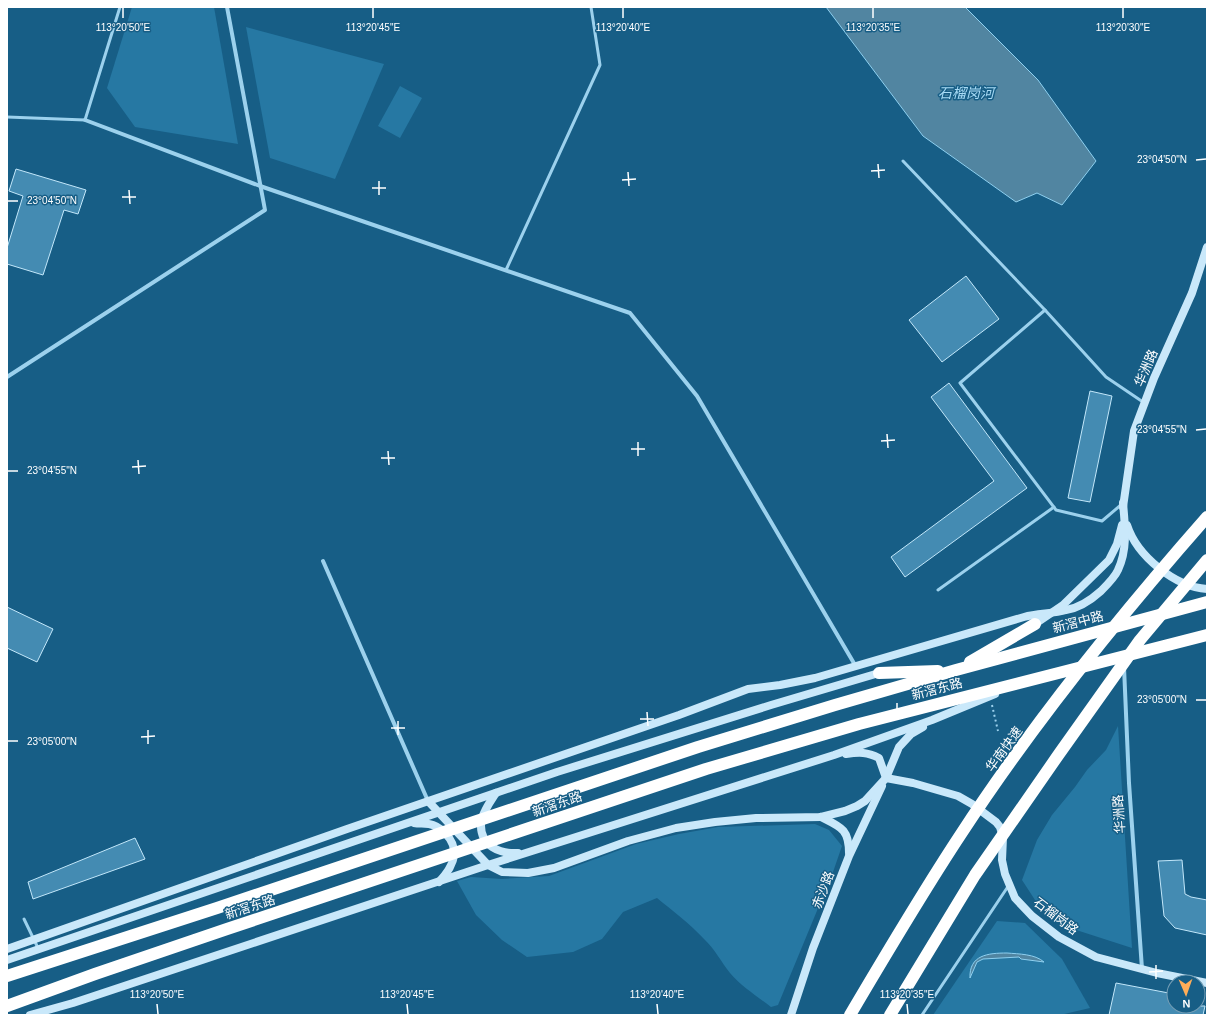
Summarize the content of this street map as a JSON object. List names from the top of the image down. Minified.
{"streets":{"highway":["新滘中路","新滘东路","华南快速"],"main road":["华洲路","赤沙路","石榴岗路"]},"crossings":[["华洲路","新滘东路"],["华洲路","石榴岗路"],["新滘中路","新滘东路"],["赤沙路","石榴岗路"]],"water":["石榴岗河"],"north":"bottom","coordinates":["113°20'50\"E","113°20'45\"E","113°20'40\"E","113°20'35\"E","113°20'30\"E","23°04'50\"N","23°04'55\"N","23°05'00\"N"]}
